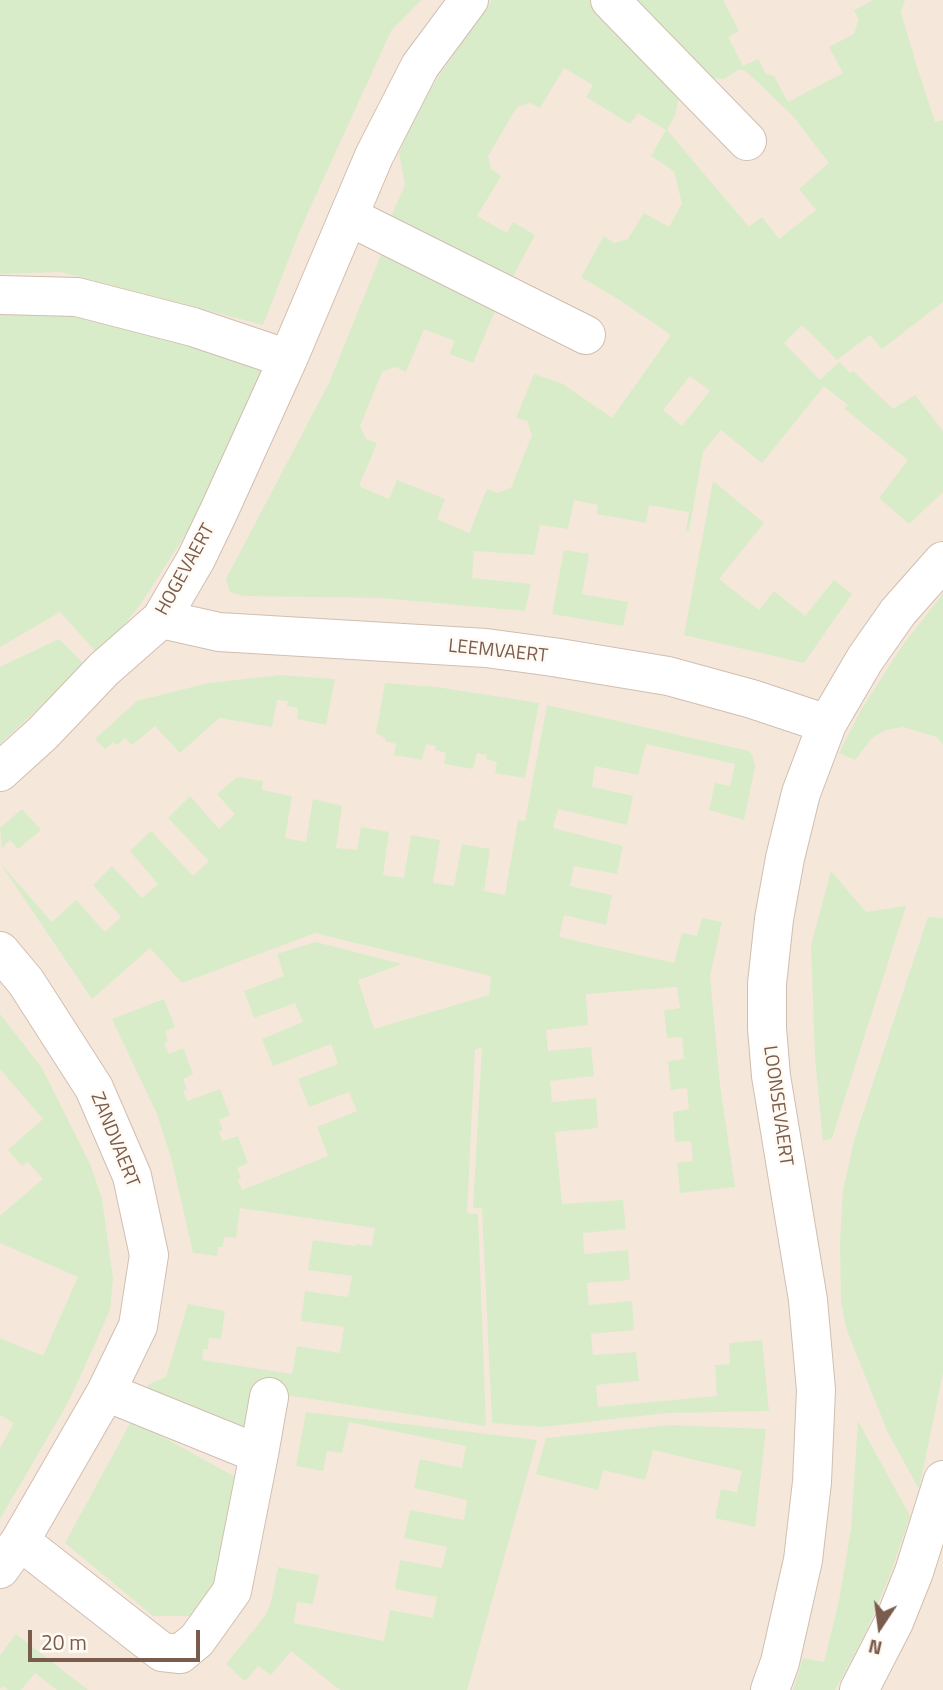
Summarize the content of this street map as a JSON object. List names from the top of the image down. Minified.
{"streets":{"street":["HOGEVAERT","LEEMVAERT","LOONSEVAERT","ZANDVAERT"]},"crossings":[["HOGEVAERT","LEEMVAERT"],["LEEMVAERT","LOONSEVAERT"]],"scale_bar":"20 m","north":"bottom"}
